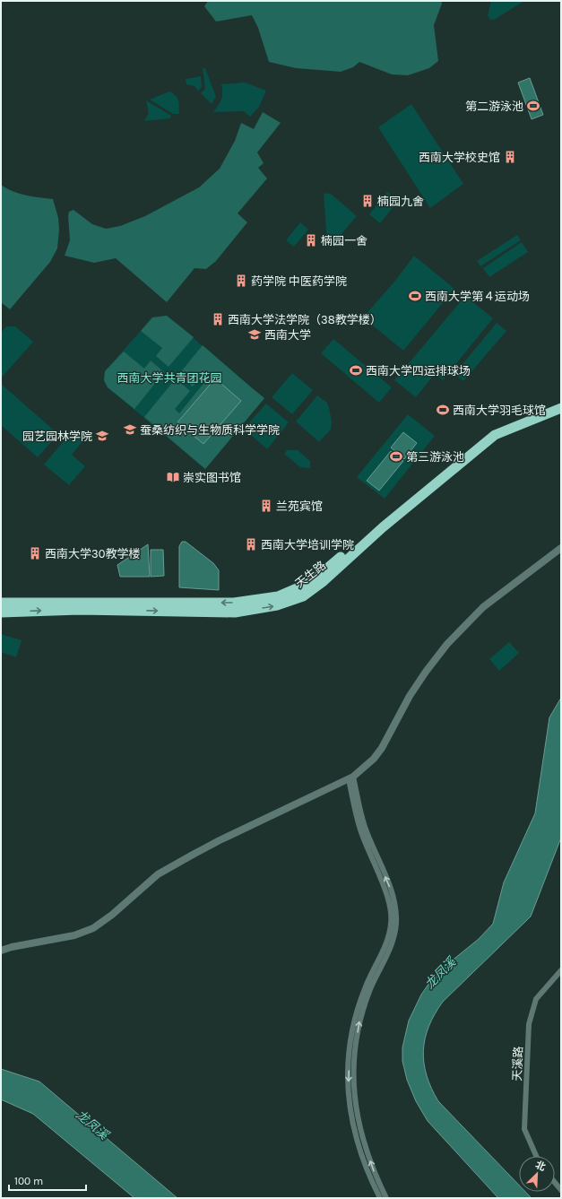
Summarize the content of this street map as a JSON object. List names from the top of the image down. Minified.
{"streets":{"highway":["天生路"],"street":["天溪路"]},"water":["龙凤溪"],"parks":["西南大学共青团花园"],"places":{"sports":["第二游泳池","西南大学第４运动场","西南大学四运排球场","西南大学羽毛球馆","第三游泳池"],"building":["西南大学校史馆","楠园九舍","楠园一舍","药学院 中医药学院","西南大学法学院（38教学楼）","兰苑宾馆","西南大学培训学院","西南大学30教学楼"],"school or university":["西南大学","蚕桑纺织与生物质科学学院","园艺园林学院"],"library":["崇实图书馆"]},"scale_bar":"100 m","north":"top right"}
